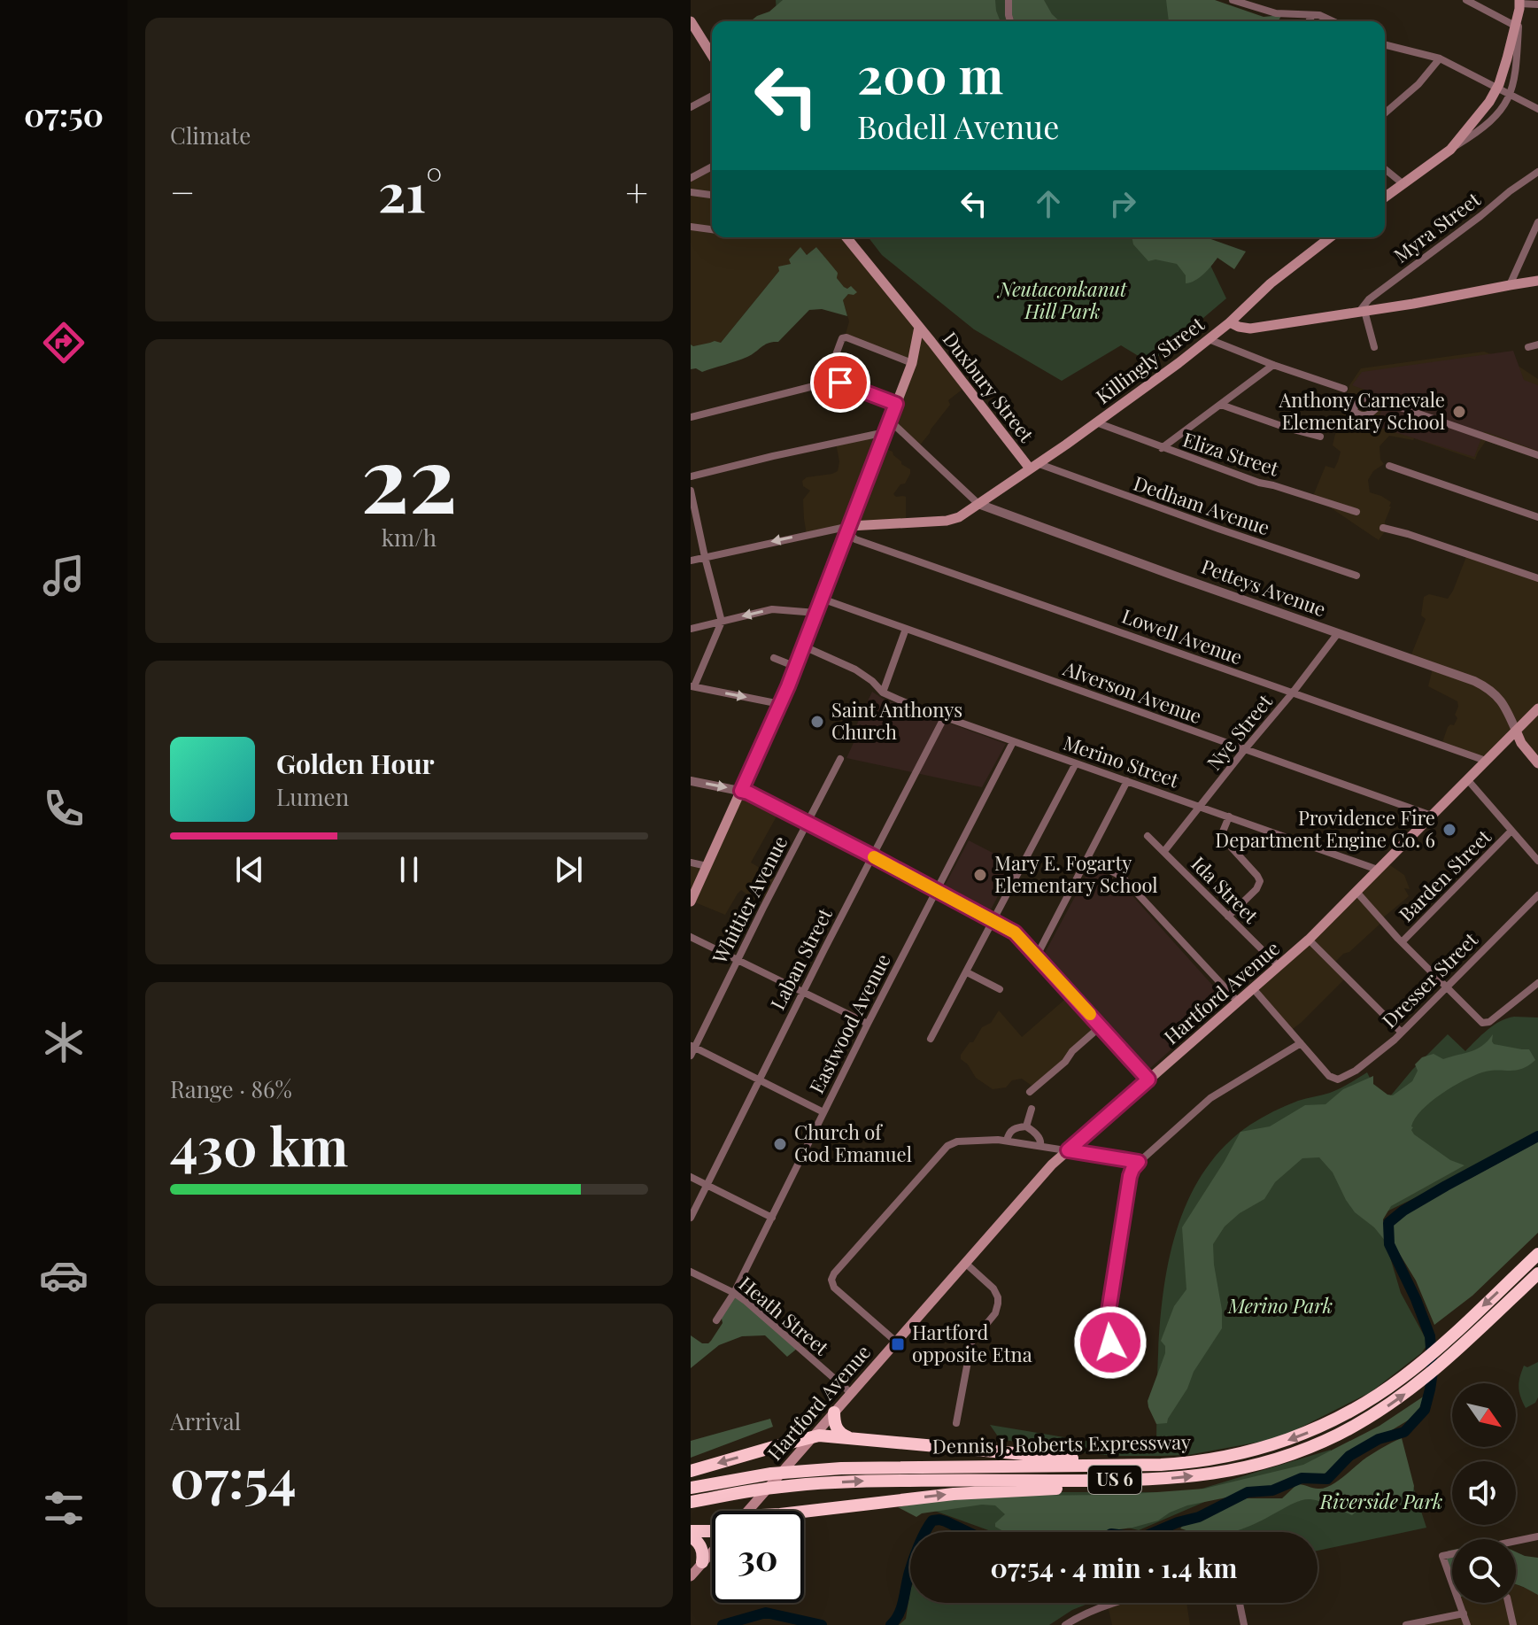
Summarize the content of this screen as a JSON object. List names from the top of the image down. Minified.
{"streets":{"highway":["Dennis J. Roberts Expressway","US 6"],"main road":["Killingly Street","Duxbury Street","Hartford Avenue"],"street":["Myra Street","Eliza Street","Dedham Avenue","Petteys Avenue","Lowell Avenue","Alverson Avenue","Nye Street","Merino Street","Barden Street","Ida Street","Whittier Avenue","Laban Street","Dresser Street","Eastwood Avenue","Heath Street"]},"crossings":[["Myra Street","Killingly Street"],["Killingly Street","Duxbury Street"],["Killingly Street","Eliza Street"],["Killingly Street","Dedham Avenue"],["Killingly Street","Petteys Avenue"],["Killingly Street","Lowell Avenue"],["Duxbury Street","Dedham Avenue"],["Petteys Avenue","Nye Street"],["Petteys Avenue","Hartford Avenue"],["Lowell Avenue","Nye Street"],["Lowell Avenue","Hartford Avenue"],["Alverson Avenue","Nye Street"],["Alverson Avenue","Hartford Avenue"],["Nye Street","Merino Street"],["Nye Street","Ida Street"],["Merino Street","Laban Street"],["Merino Street","Hartford Avenue"],["Merino Street","Eastwood Avenue"],["Ida Street","Hartford Avenue"],["Hartford Avenue","Heath Street"],["Eastwood Avenue","Heath Street"]],"parks":["Neutaconkanut Hill Park","Merino Park","Riverside Park"],"places":{"other":["Anthony Carnevale Elementary School","Saint Anthonys Church","Providence Fire Department Engine Co. 6","Mary E. Fogarty Elementary School","Church of God Emanuel"],"transit":["Hartford opposite Etna"]},"north":"bottom right","page":{"tabs":"07:50","tile":["Climate",["22","km/h"],["Range · 86%","430 km"],["Arrival","07:54"]],"turn":["200 m","Bodell Avenue"],"heat":["−","21°","+"],"song":["Golden Hour","Lumen"],"limit":"30","trip":"07:54 · 4 min · 1.4 km"}}
